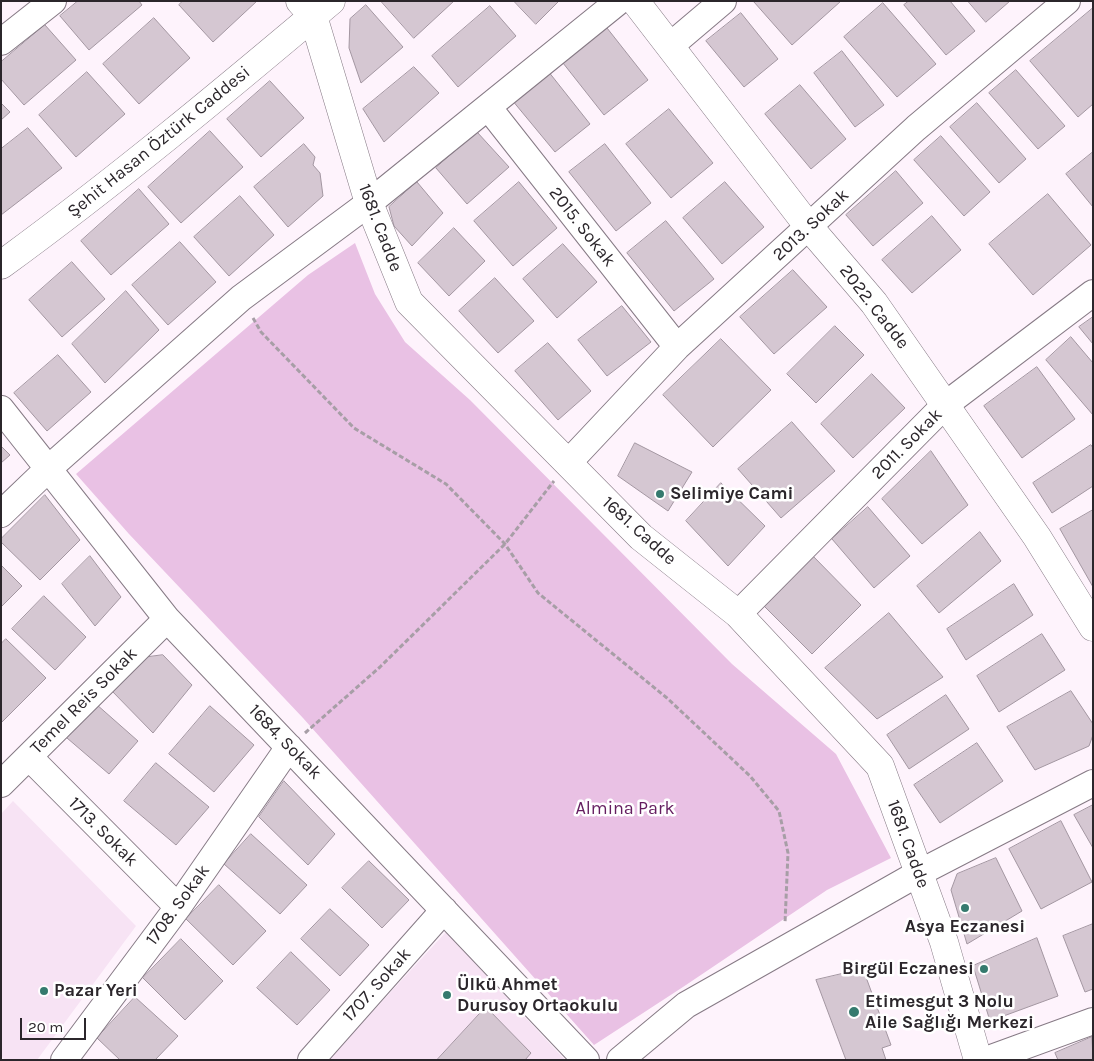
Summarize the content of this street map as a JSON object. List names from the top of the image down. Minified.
{"streets":{"street":["Şehit Hasan Öztürk Caddesi","2013. Sokak","2015. Sokak","1681. Cadde","2022. Cadde","2011. Sokak","Temel Reis Sokak","1684. Sokak","1713. Sokak","1708. Sokak","1707. Sokak"]},"crossings":[["Şehit Hasan Öztürk Caddesi","1681. Cadde"],["2013. Sokak","2015. Sokak"],["2013. Sokak","1681. Cadde"],["2013. Sokak","2022. Cadde"],["1681. Cadde","2011. Sokak"],["2022. Cadde","2011. Sokak"],["Temel Reis Sokak","1684. Sokak"],["Temel Reis Sokak","1713. Sokak"],["1684. Sokak","1708. Sokak"],["1684. Sokak","1707. Sokak"],["1713. Sokak","1708. Sokak"]],"parks":["Almina Park"],"places":["Selimiye Cami","Asya Eczanesi","Birgül Eczanesi","Pazar Yeri","Ülkü Ahmet Durusoy Ortaokulu","Etimesgut 3 Nolu Aile Sağlığı Merkezi"],"scale_bar":"20 m"}
